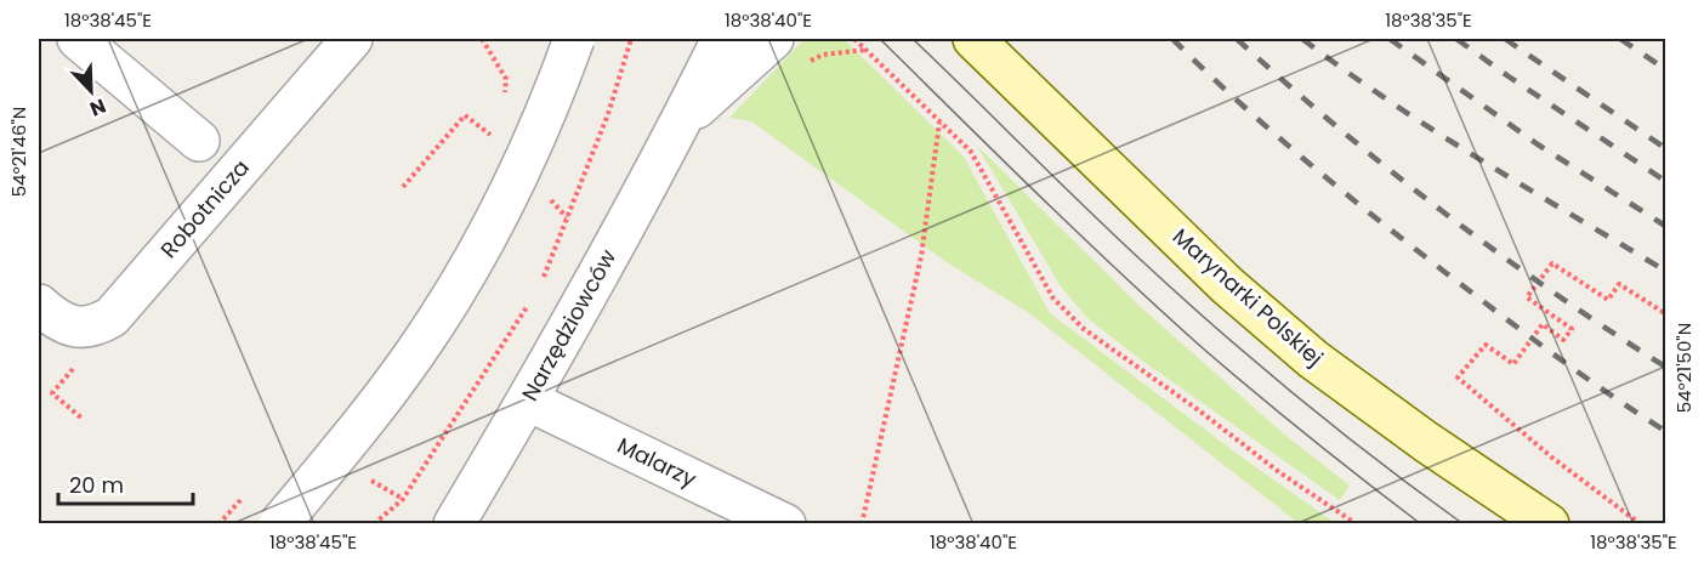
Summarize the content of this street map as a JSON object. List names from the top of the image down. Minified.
{"streets":{"main road":["Marynarki Polskiej"],"street":["Robotnicza","Narzędziowców","Malarzy"]},"crossings":[["Narzędziowców","Malarzy"]],"scale_bar":"20 m","north":"bottom right","coordinates":["18°38'45\"E","18°38'40\"E","18°38'35\"E","54°21'46\"N","54°21'50\"N"]}
